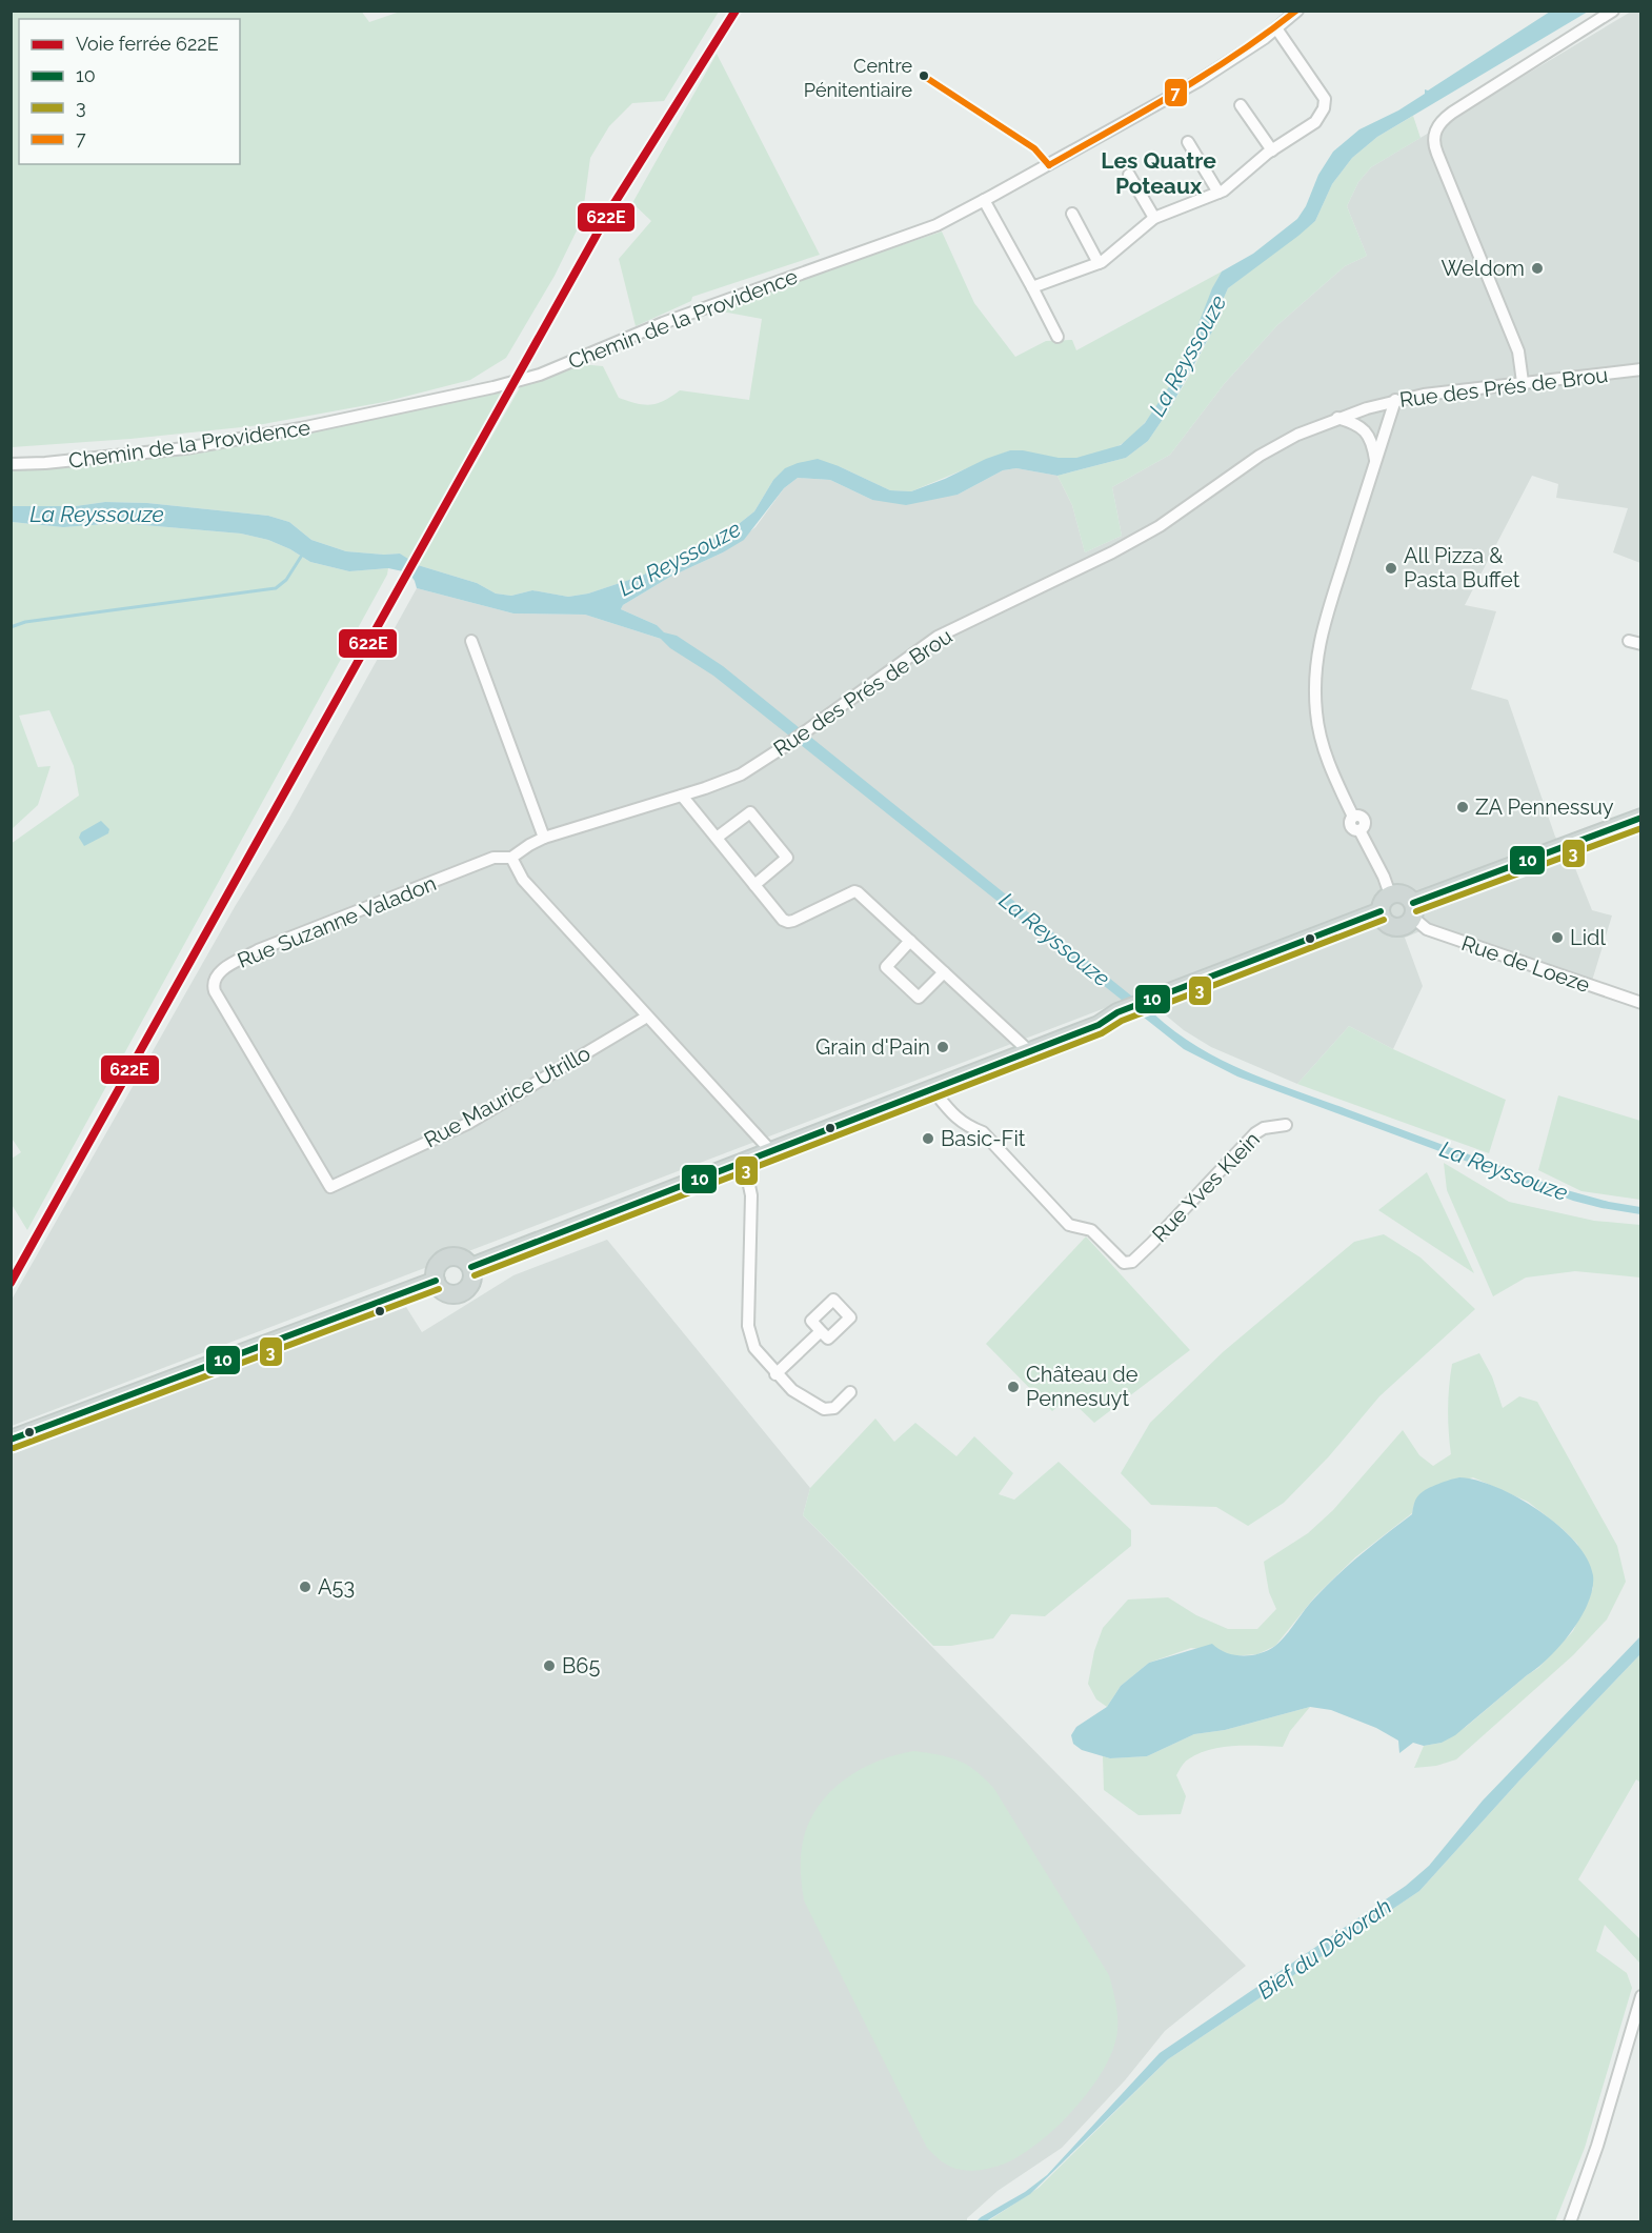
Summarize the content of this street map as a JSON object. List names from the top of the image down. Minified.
{"streets":{"street":["Chemin de la Providence","Rue des Prés de Brou","Rue Suzanne Valadon","Rue de Loeze","Rue Maurice Utrillo","Rue Yves Klein"]},"crossings":[["Rue des Prés de Brou","Rue Suzanne Valadon"],["Rue Suzanne Valadon","Rue Maurice Utrillo"]],"districts":["Les Quatre Poteaux"],"water":["La Reyssouze","Bief du Dévorah"],"places":["Centre Pénitentiaire","Weldom","All Pizza & Pasta Buffet","ZA Pennessuy","Lidl","Grain d'Pain","Basic-Fit","Château de Pennesuyt","A53","B65"],"lines":["rail line 622E","transit line 7","transit line 10","transit line 3"],"legend":["Voie ferrée 622E","10","3","7"]}
